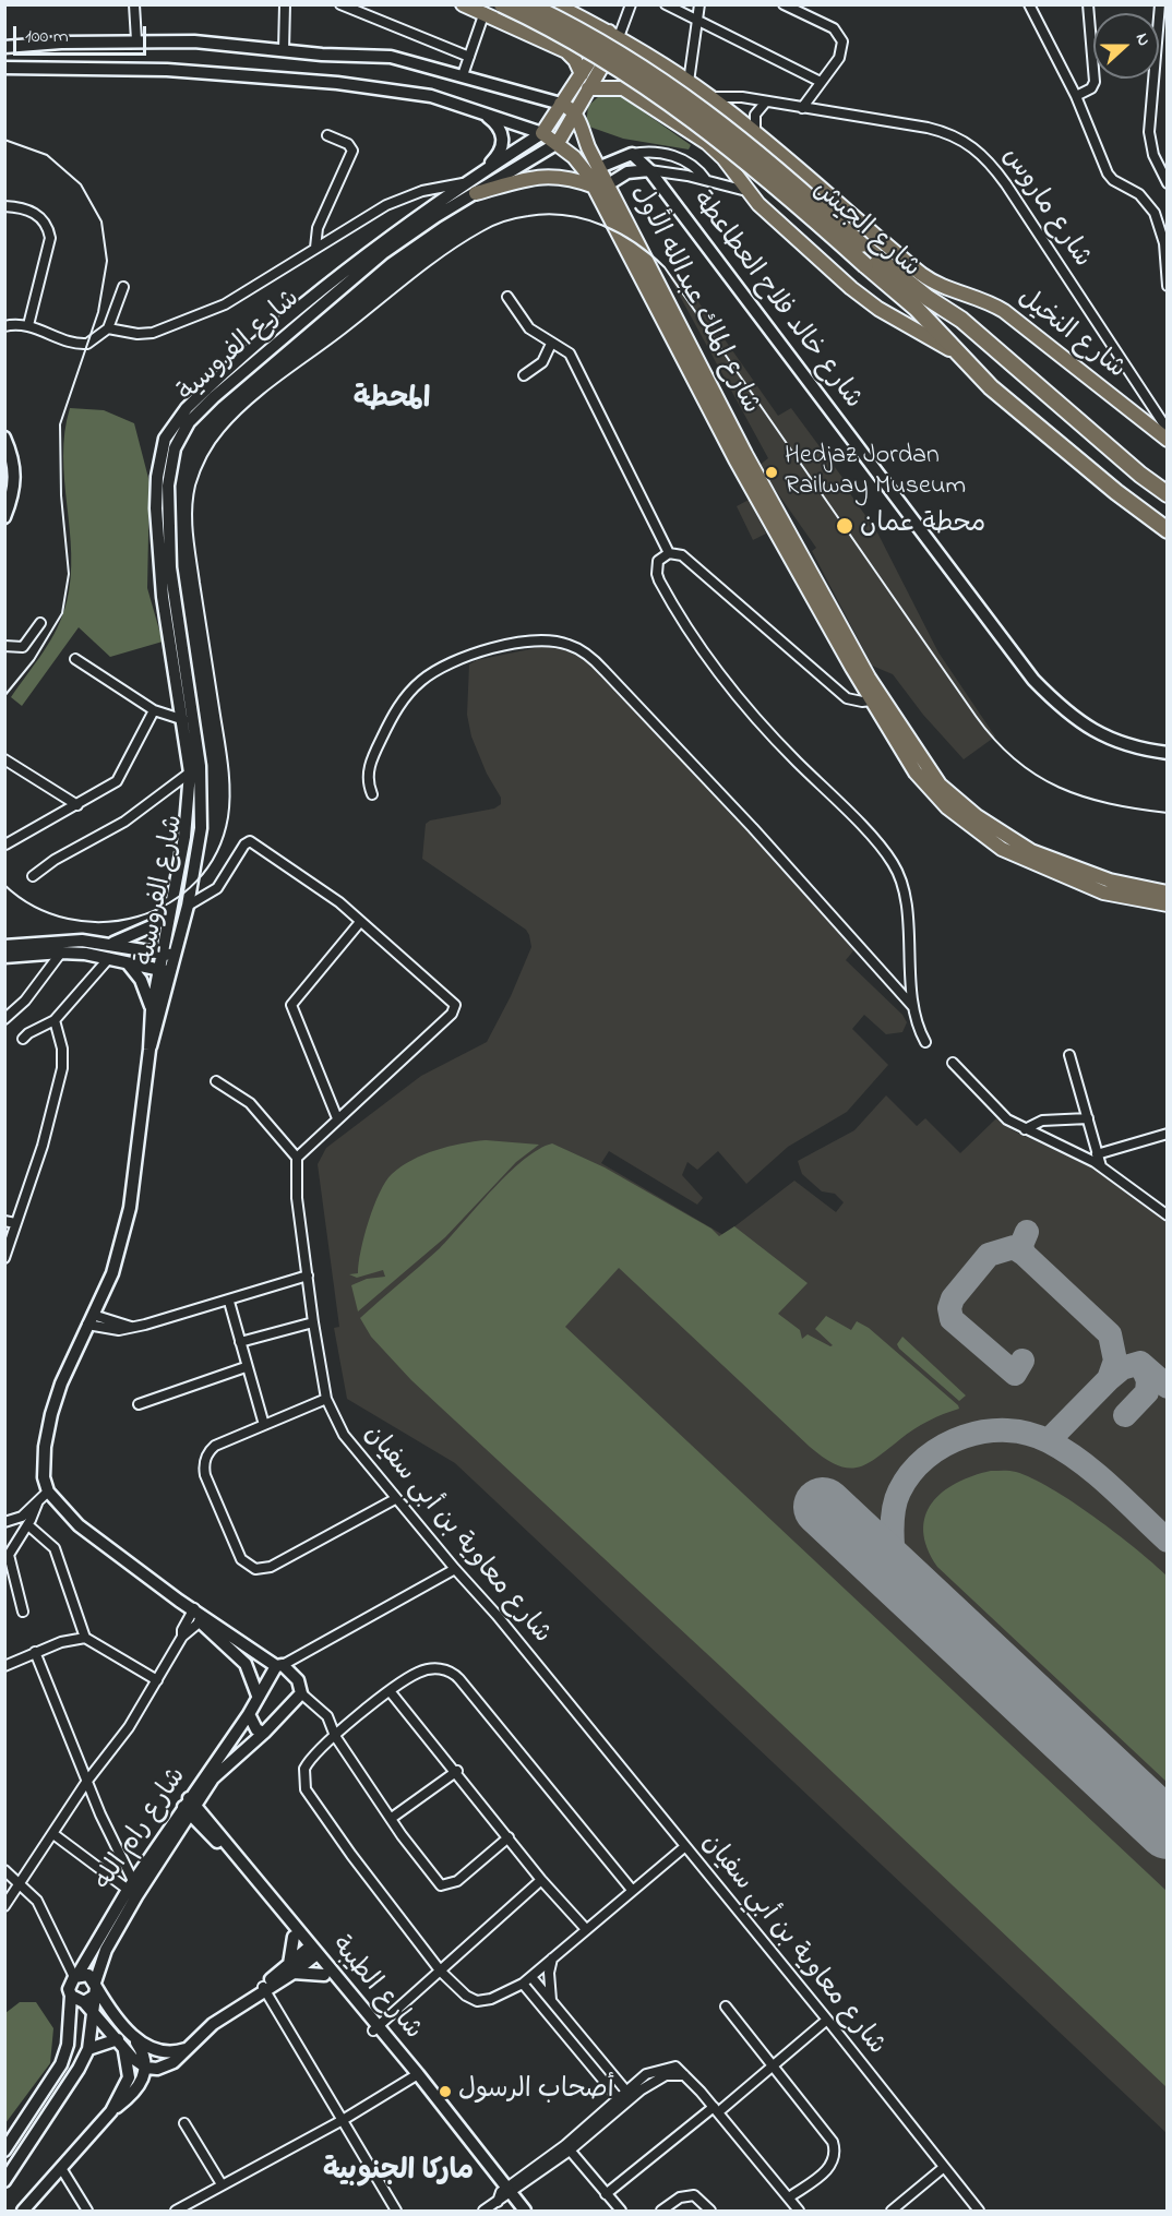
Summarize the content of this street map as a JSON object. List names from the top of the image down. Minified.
{"streets":{"highway":["شارع الجيش"],"main road":["شارع الملك عبدالله الأول","شارع خالد فلاح العطاعطة","شارع النخيل","شارع الفروسية","شارع رام الله","شارع الطيبة"],"street":["شارع ماروس","شارع معاوية بن أبي سفيان"]},"crossings":[["شارع ماروس","شارع النخيل"],["شارع الملك عبدالله الأول","شارع الفروسية"],["شارع النخيل","شارع الفروسية"],["شارع رام الله","شارع الطيبة"]],"districts":["المحطة","ماركا الجنوبية"],"places":["Hedjaz Jordan Railway Museum","محطة عمان","أصحاب الرسول"],"scale_bar":"100 m","north":"right"}
